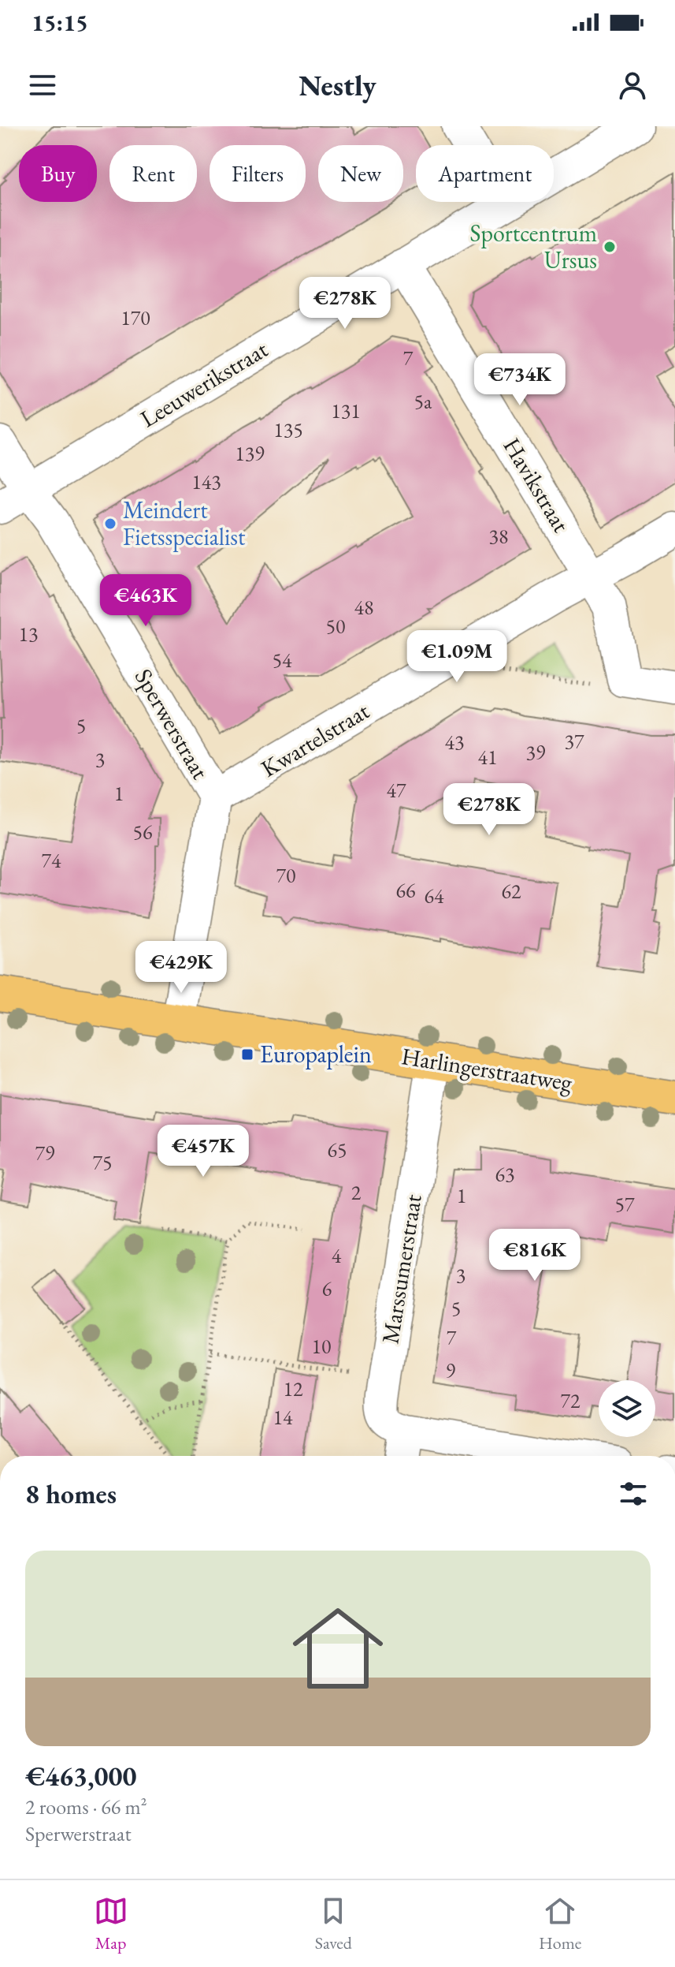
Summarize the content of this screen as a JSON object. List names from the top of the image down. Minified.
{"streets":{"main road":["Harlingerstraatweg"],"street":["Leeuwerikstraat","Havikstraat","Sperwerstraat","Kwartelstraat","Marssumerstraat"]},"crossings":[["Leeuwerikstraat","Havikstraat"],["Leeuwerikstraat","Sperwerstraat"],["Havikstraat","Kwartelstraat"],["Sperwerstraat","Kwartelstraat"],["Harlingerstraatweg","Marssumerstraat"]],"places":{"other":["Sportcentrum Ursus","Meindert Fietsspecialist"],"transit":["Europaplein"]},"house_numbers":["170","7","5a","131","135","139","143","38","48","50","13","54","5","37","43","39","41","3","47","1","56","74","70","66","62","64","65","79","75","63","2","1","57","4","3","6","5","7","10","9","12","72","14"],"page":{"status":"15:15","header":"Nestly","chip":["Buy","Rent","Filters","New","Apartment"],"price":["€278K","€734K","€463K","€1.09M","€278K","€429K","€457K","€816K"],"heading":"8 homes","list":[{"name":"€463,000","note":"2 rooms · 66 m² · Sperwerstraat"}],"tabs":["Map","Saved","Home"]}}
